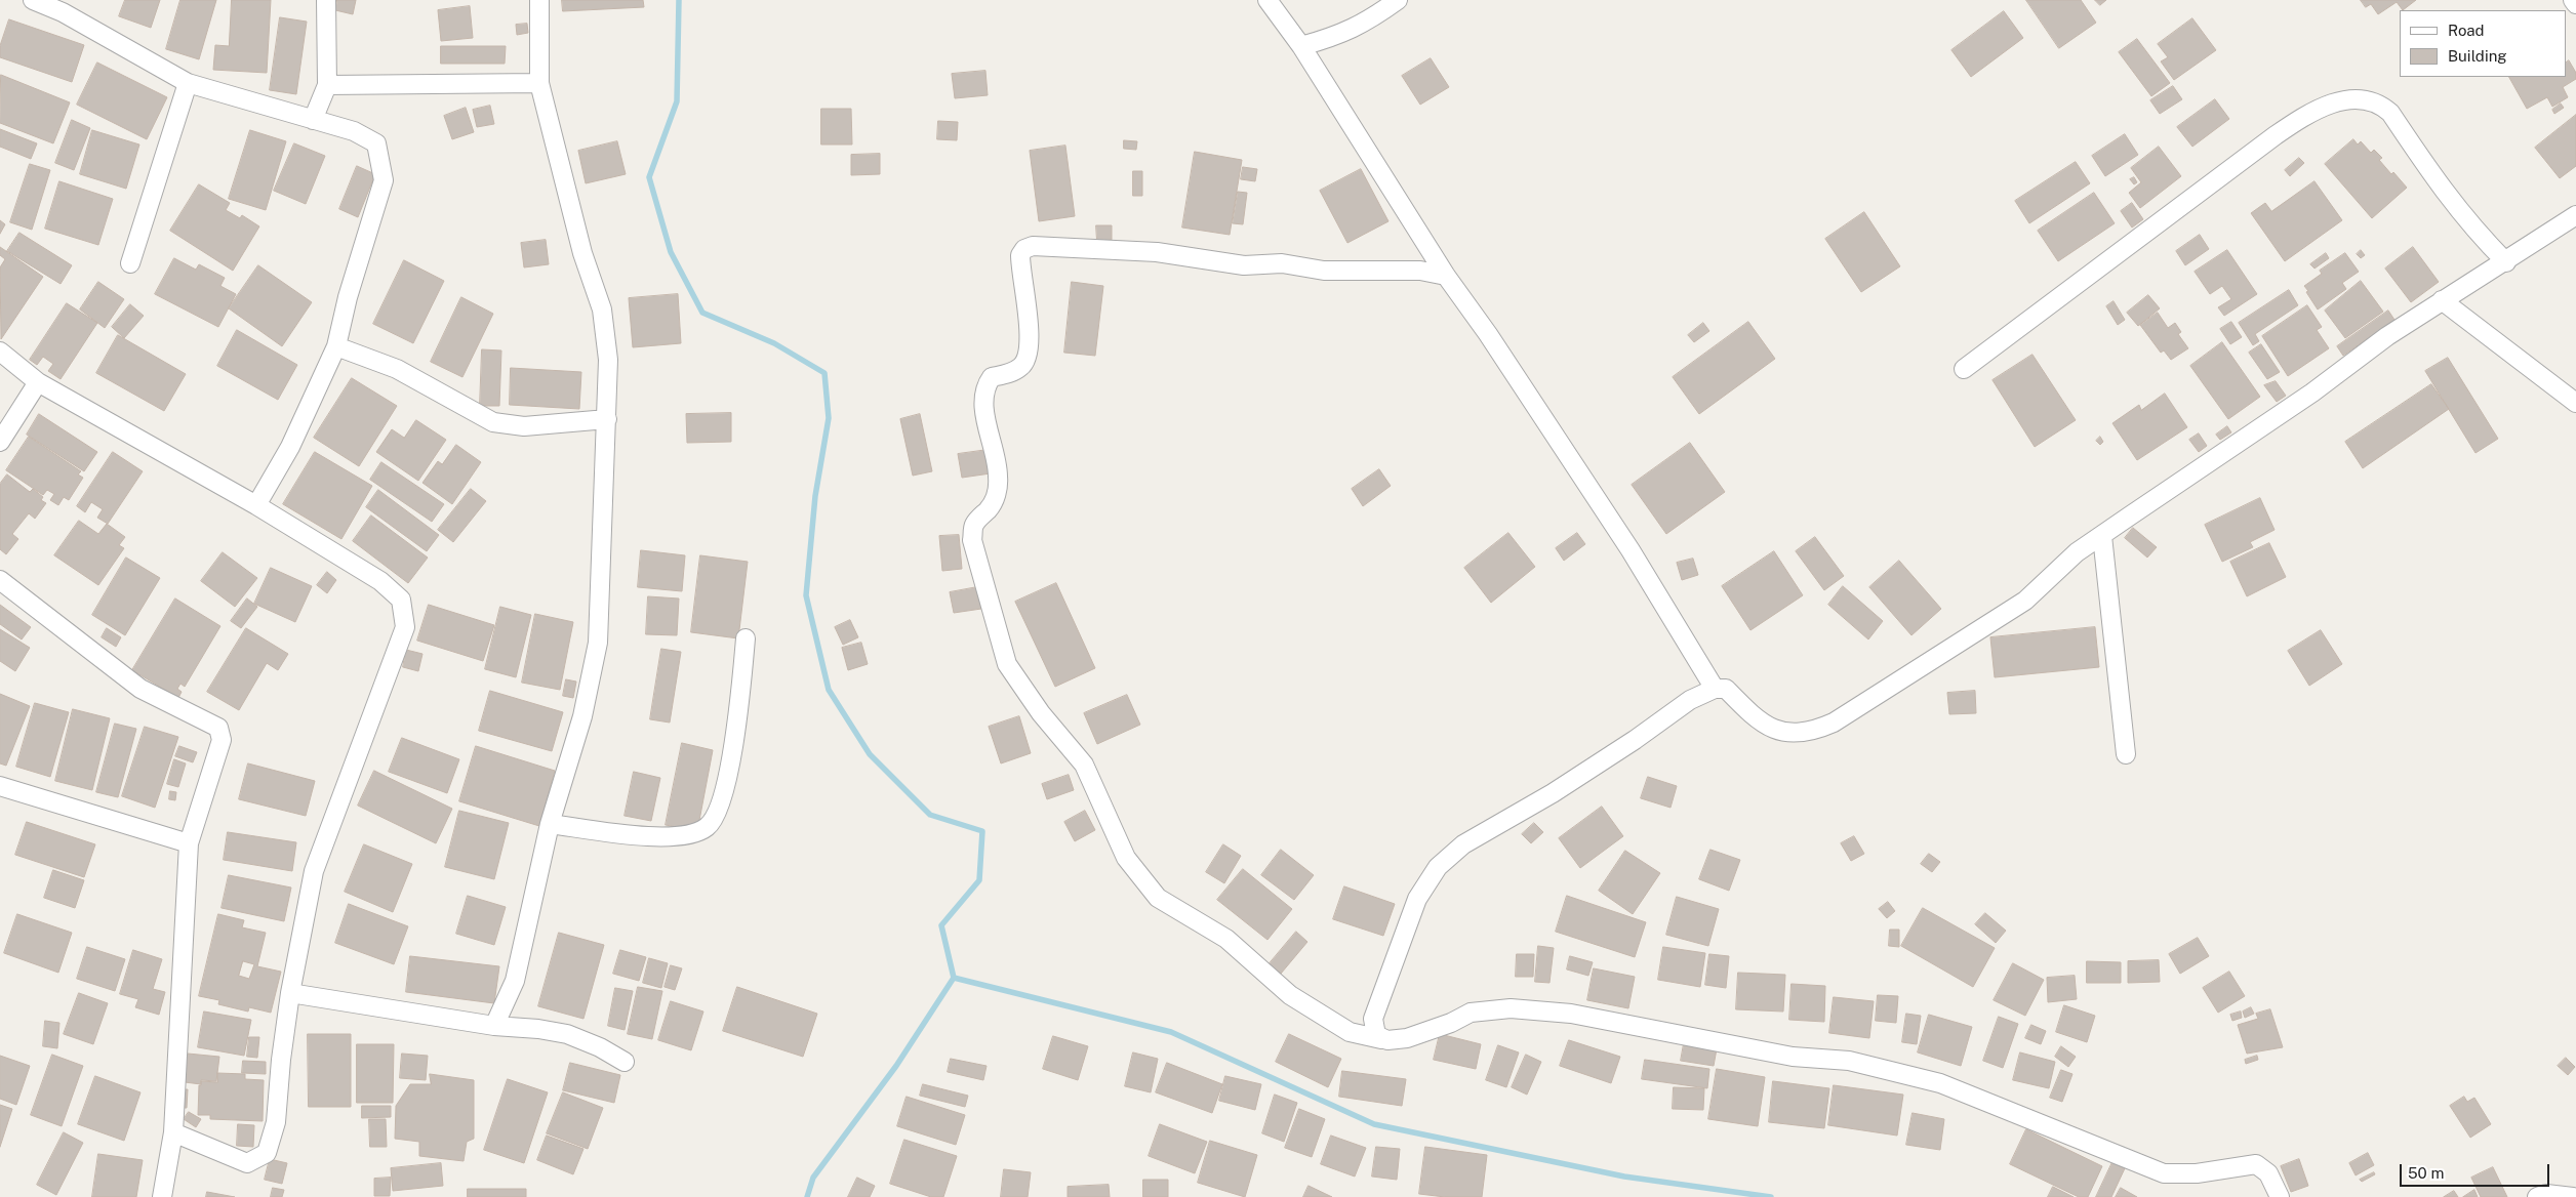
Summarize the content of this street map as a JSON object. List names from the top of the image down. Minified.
{"legend":["Road","Building"],"scale_bar":"50 m"}
